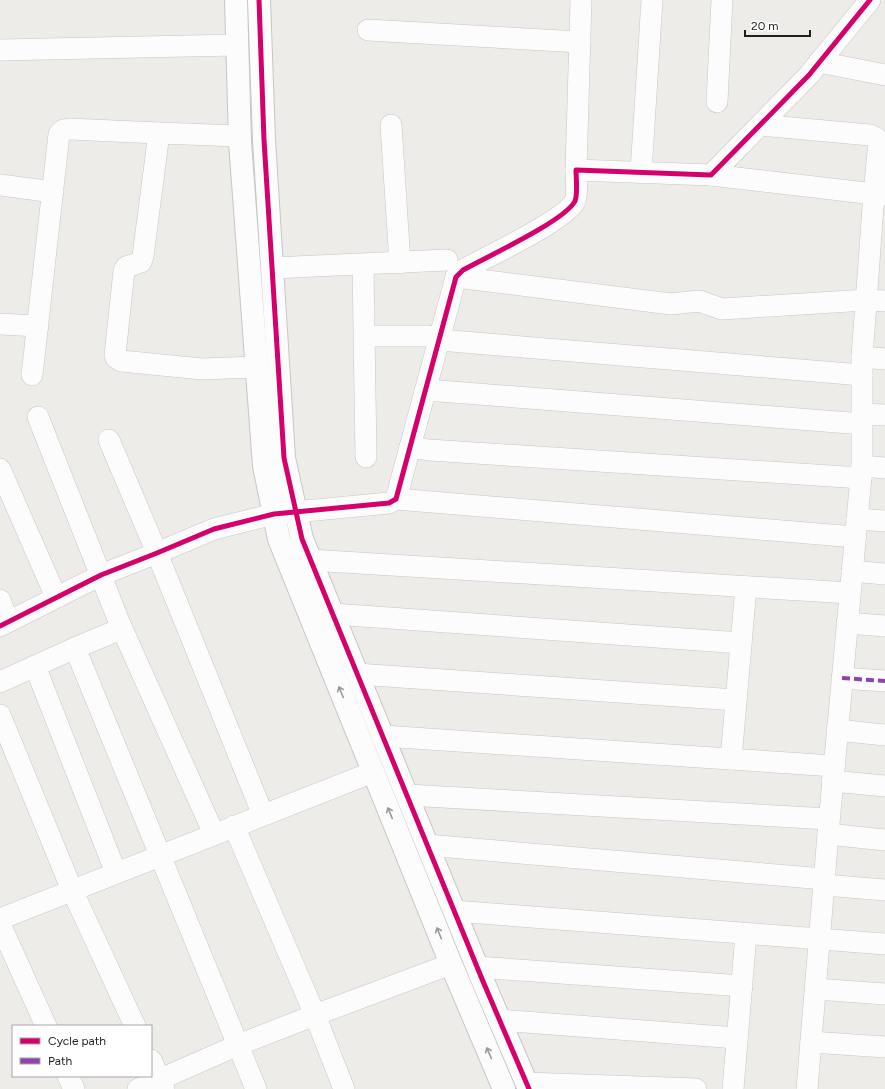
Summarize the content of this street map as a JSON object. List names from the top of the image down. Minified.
{"legend":["Cycle path","Path"],"scale_bar":"20 m"}
